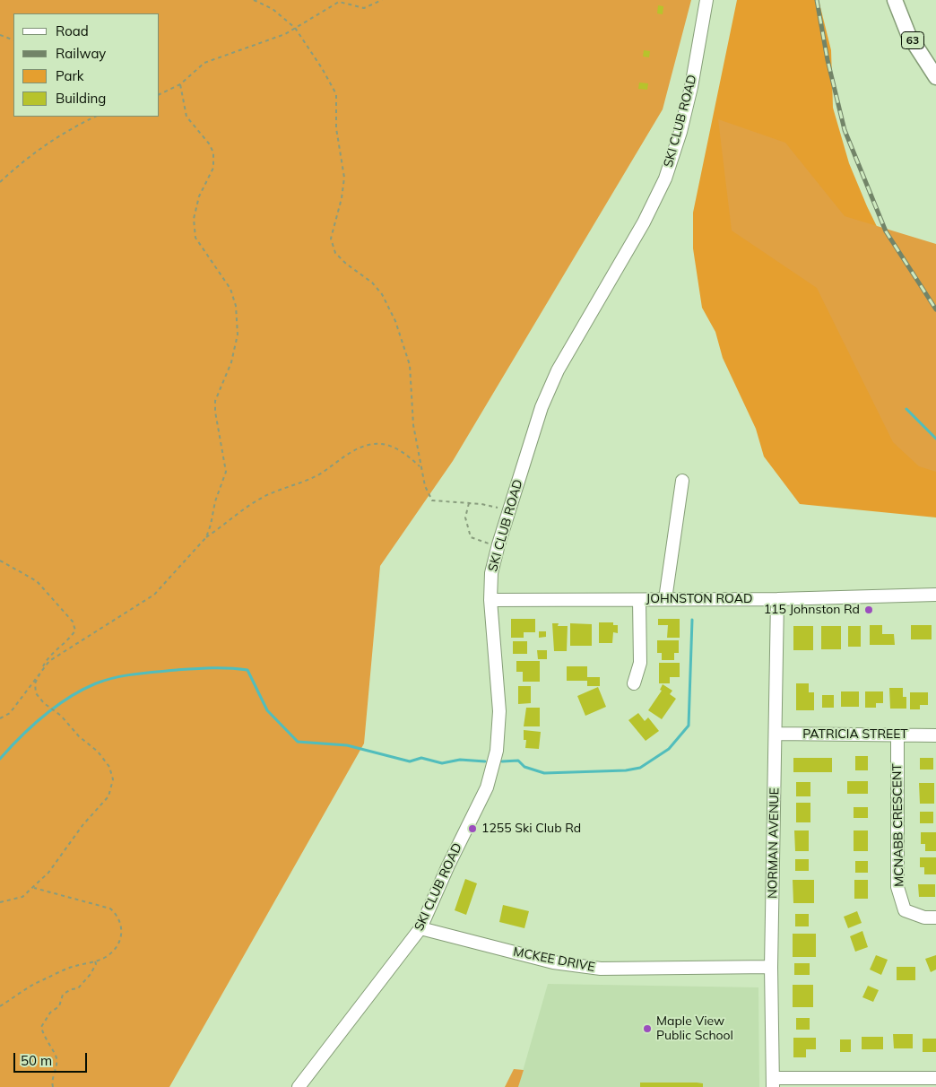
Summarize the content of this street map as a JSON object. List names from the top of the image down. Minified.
{"streets":{"main road":["63"],"street":["SKI CLUB ROAD","JOHNSTON ROAD","PATRICIA STREET","MCNABB CRESCENT","NORMAN AVENUE","MCKEE DRIVE"]},"crossings":[["SKI CLUB ROAD","JOHNSTON ROAD"],["SKI CLUB ROAD","MCKEE DRIVE"],["JOHNSTON ROAD","NORMAN AVENUE"],["PATRICIA STREET","MCNABB CRESCENT"],["PATRICIA STREET","NORMAN AVENUE"],["NORMAN AVENUE","MCKEE DRIVE"]],"places":["115 Johnston Rd","1255 Ski Club Rd","Maple View Public School"],"legend":["Road","Railway","Park","Building"],"scale_bar":"50 m"}
